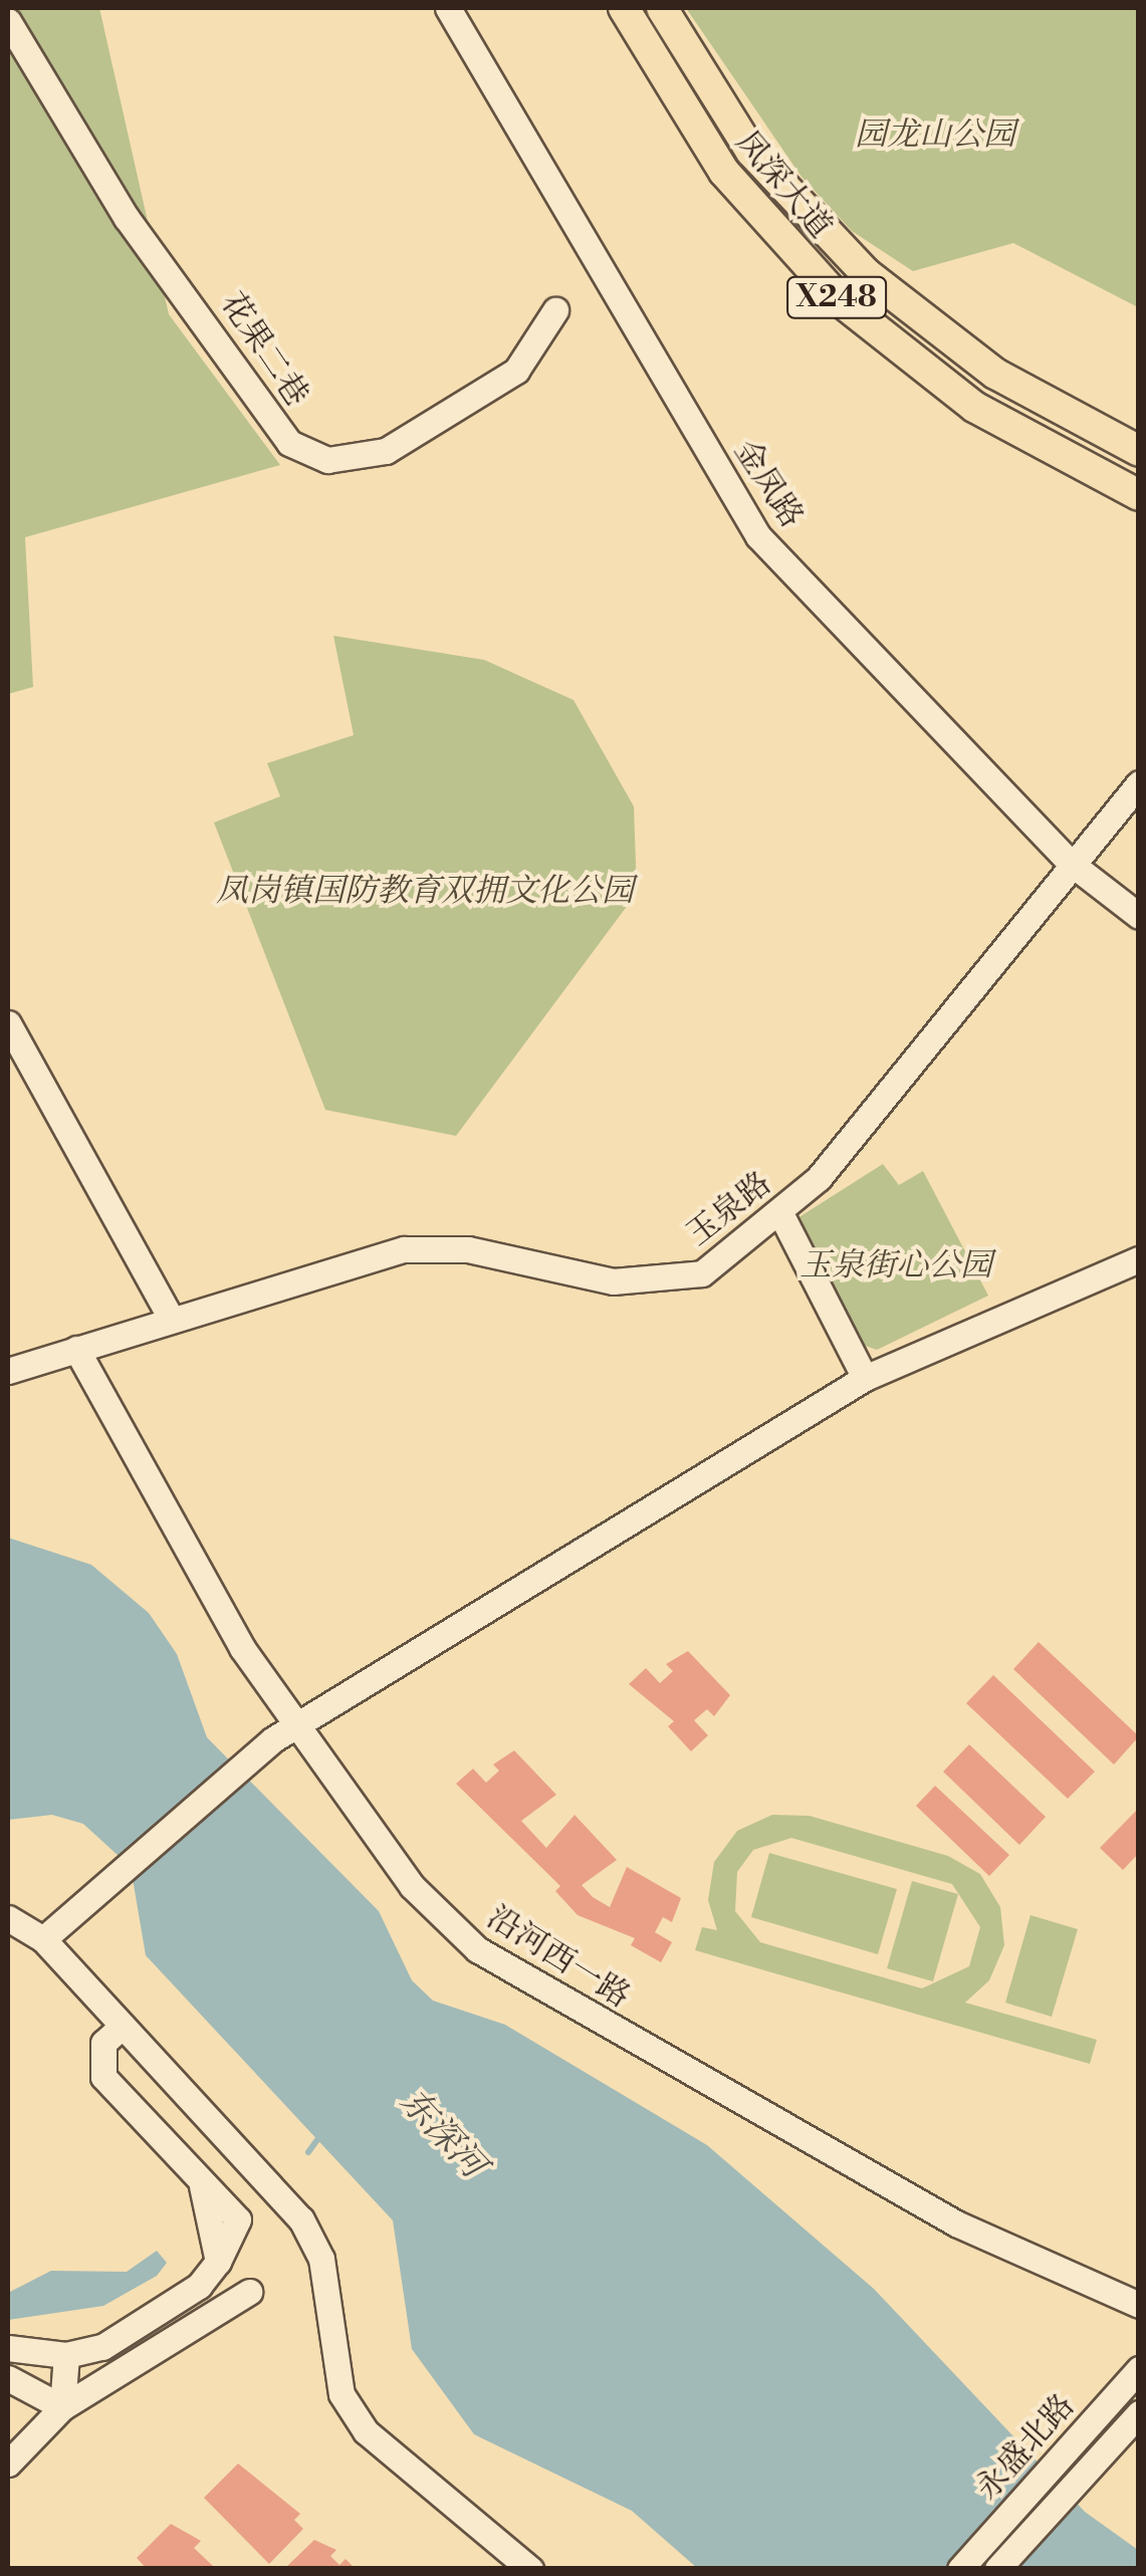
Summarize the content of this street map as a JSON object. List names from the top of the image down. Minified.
{"streets":{"main road":["凤深大道","X248"],"street":["花果二巷","金凤路","玉泉路","沿河西一路","永盛北路"]},"crossings":[["金凤路","玉泉路"],["玉泉路","沿河西一路"]],"water":["东深河"],"parks":["园龙山公园","凤岗镇国防教育双拥文化公园","玉泉街心公园"]}
